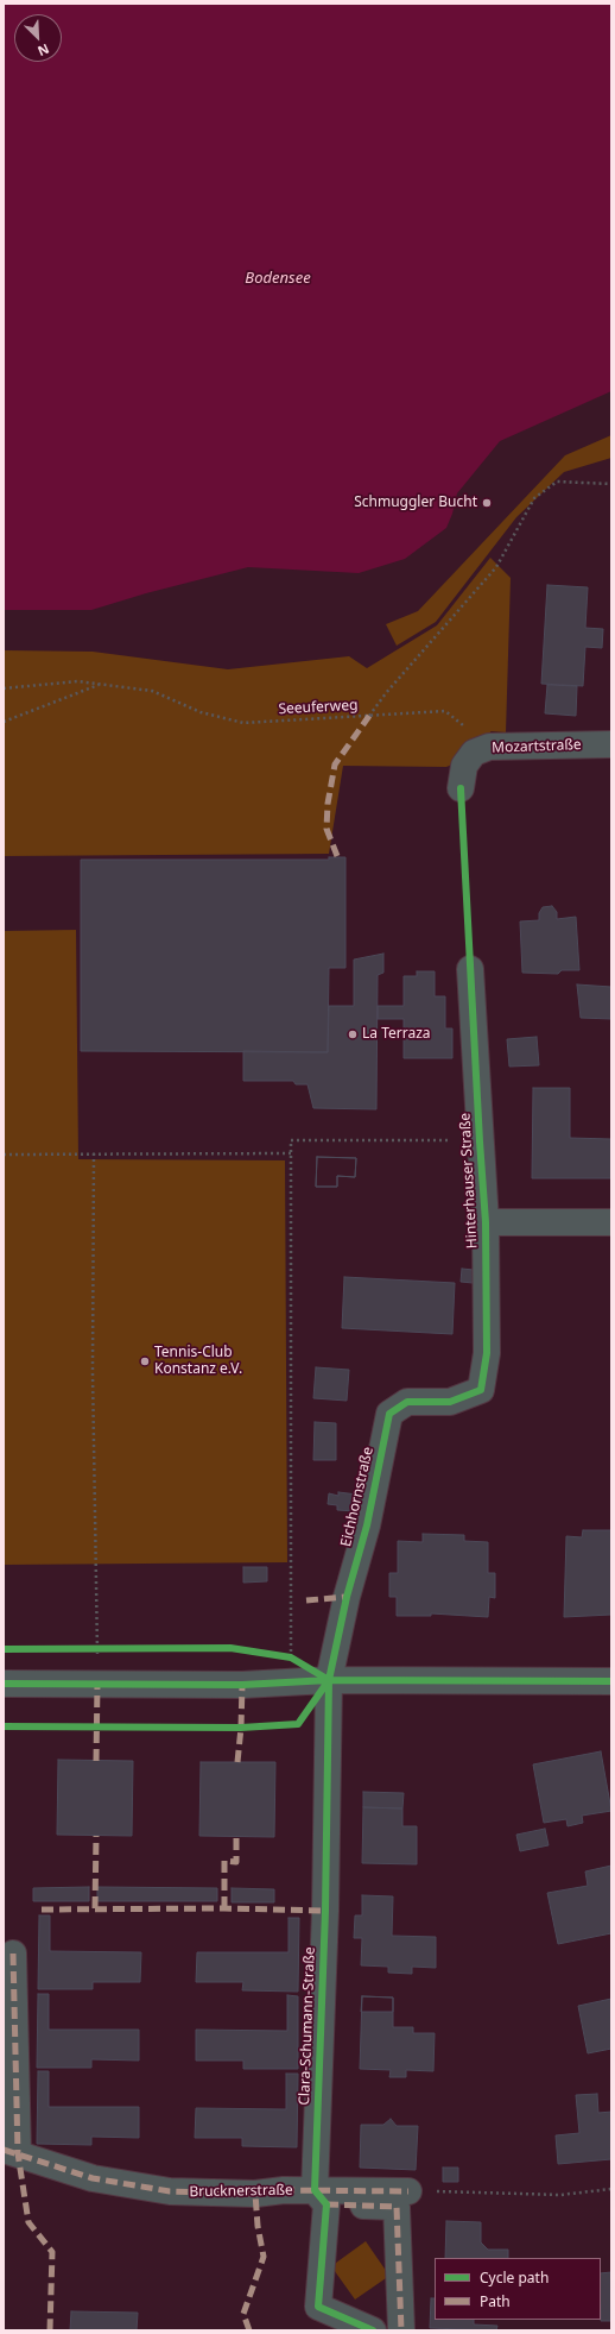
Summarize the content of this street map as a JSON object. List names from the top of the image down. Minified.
{"streets":{"street":["Mozartstraße","Hinterhauser Straße","Eichhornstraße","Clara-Schumann-Straße","Brucknerstraße"],"path":["Seeuferweg"]},"crossings":[["Hinterhauser Straße","Eichhornstraße"],["Eichhornstraße","Clara-Schumann-Straße"],["Clara-Schumann-Straße","Brucknerstraße"]],"water":["Bodensee"],"places":["Schmuggler Bucht","La Terraza","Tennis-Club Konstanz e.V."],"legend":["Cycle path","Path"],"north":"bottom right"}
